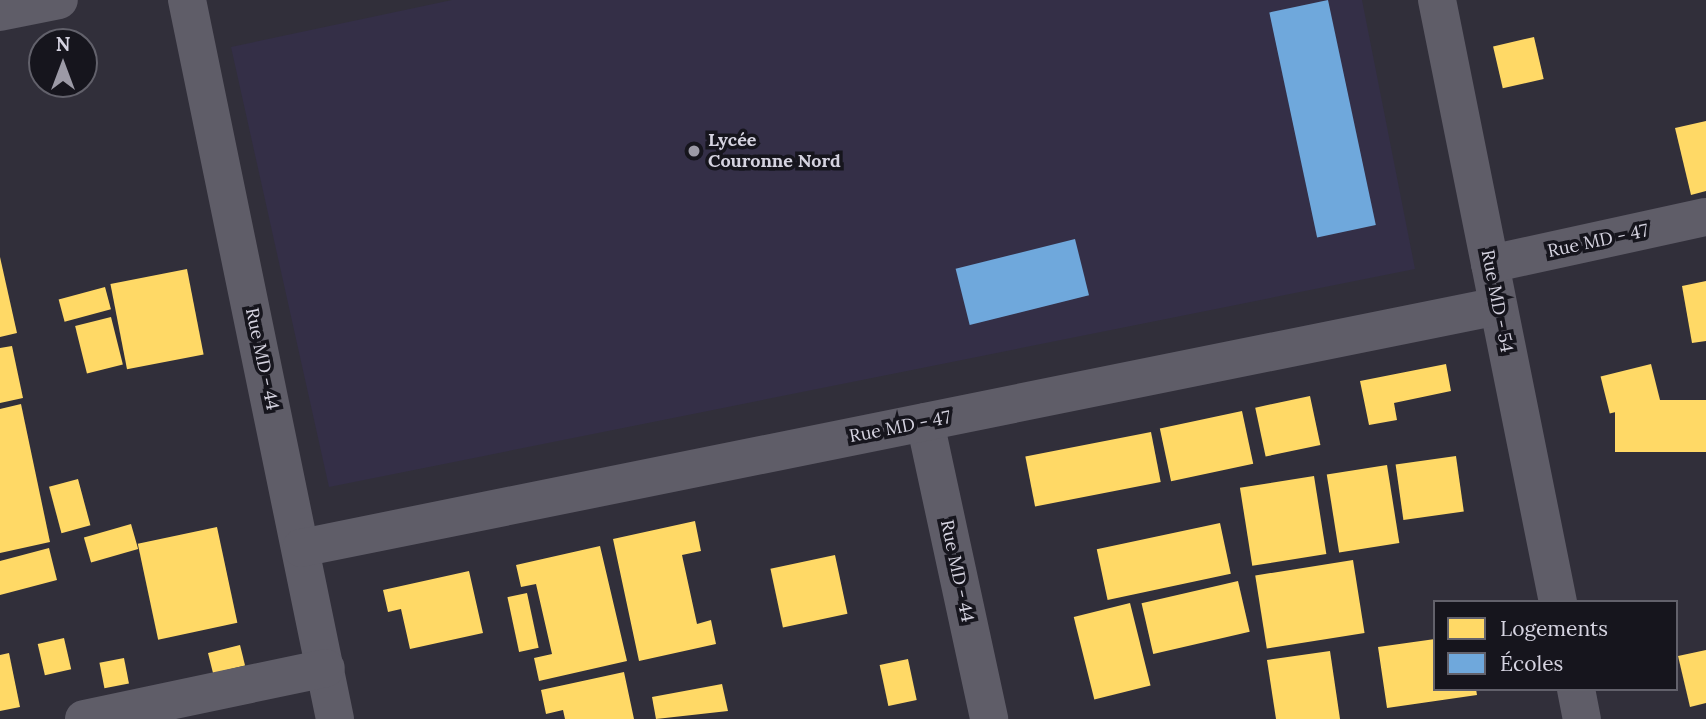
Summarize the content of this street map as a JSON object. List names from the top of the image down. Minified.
{"streets":{"street":["Rue MD - 47","Rue MD - 54","Rue MD - 44"]},"crossings":[["Rue MD - 47","Rue MD - 54"],["Rue MD - 47","Rue MD - 44"]],"places":["Lycée Couronne Nord"],"legend":["Logements","Écoles"],"north":"top"}
